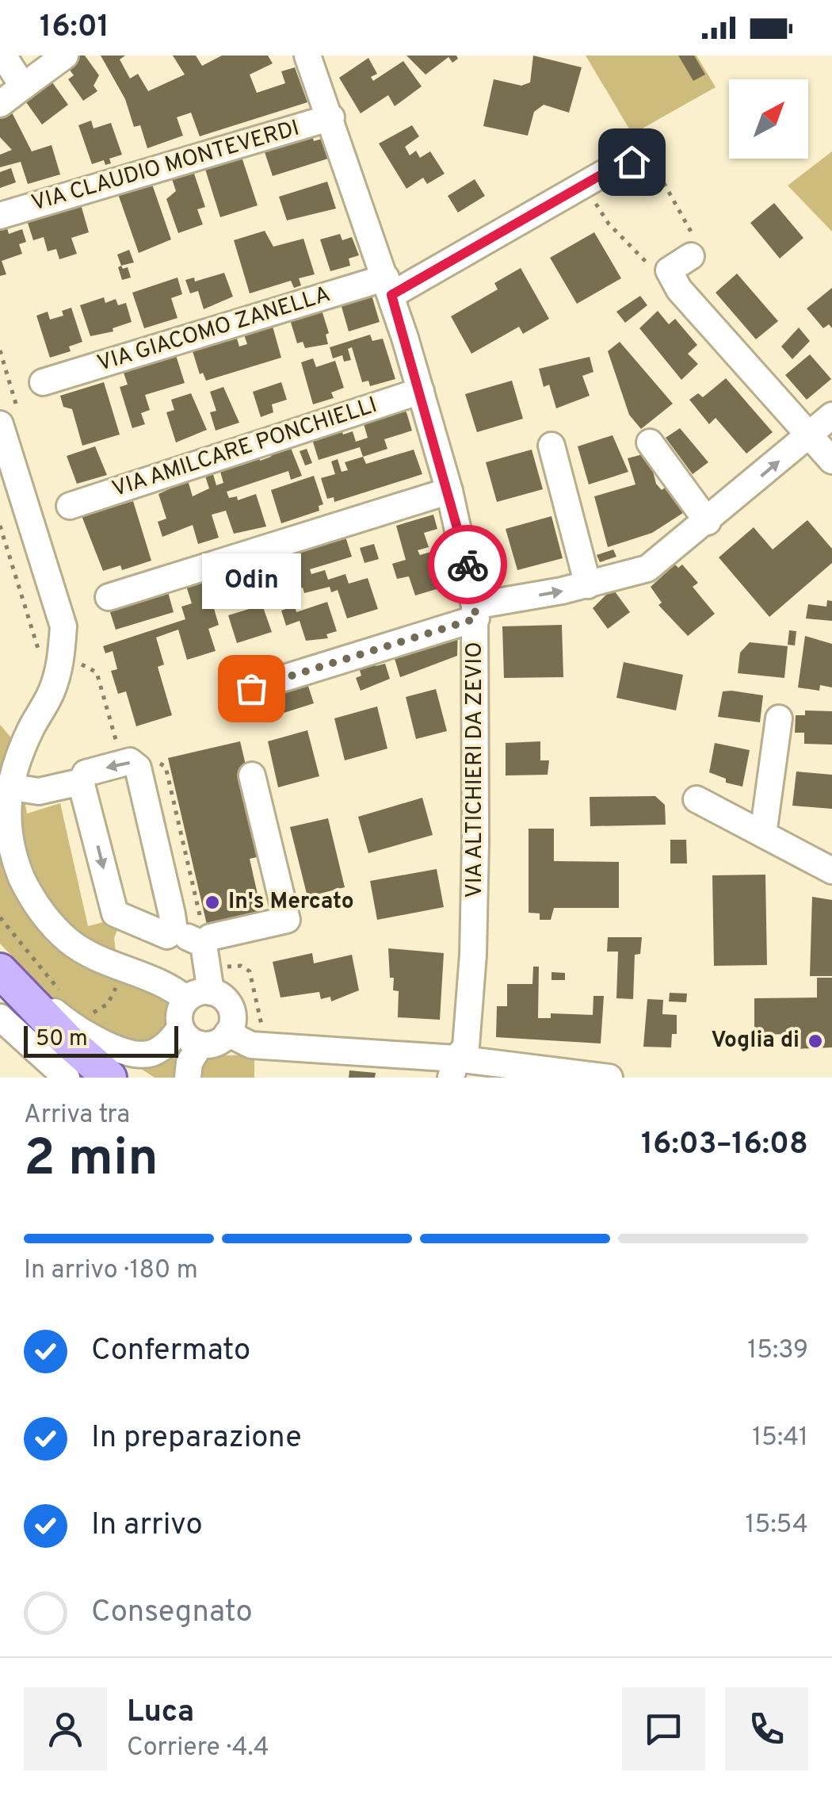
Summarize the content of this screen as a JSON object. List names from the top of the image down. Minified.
{"streets":{"street":["VIA CLAUDIO MONTEVERDI","VIA GIACOMO ZANELLA","VIA AMILCARE PONCHIELLI","VIA ALTICHIERI DA ZEVIO"]},"crossings":[["VIA CLAUDIO MONTEVERDI","VIA ALTICHIERI DA ZEVIO"],["VIA GIACOMO ZANELLA","VIA ALTICHIERI DA ZEVIO"],["VIA AMILCARE PONCHIELLI","VIA ALTICHIERI DA ZEVIO"]],"places":["Odin","In's Mercato","Voglia di"],"scale_bar":"50 m","north":"top right","page":{"status":"16:01","bubble":"Odin","scale":"50 m","heading":["2 min","Arriva tra","16:03–16:08"],"panel":["Luca","Corriere · 4.4"],"bar":"In arrivo · 180 m","list":[["Confermato","15:39"],["In preparazione","15:41"],["In arrivo","15:54"],"Consegnato"]}}
